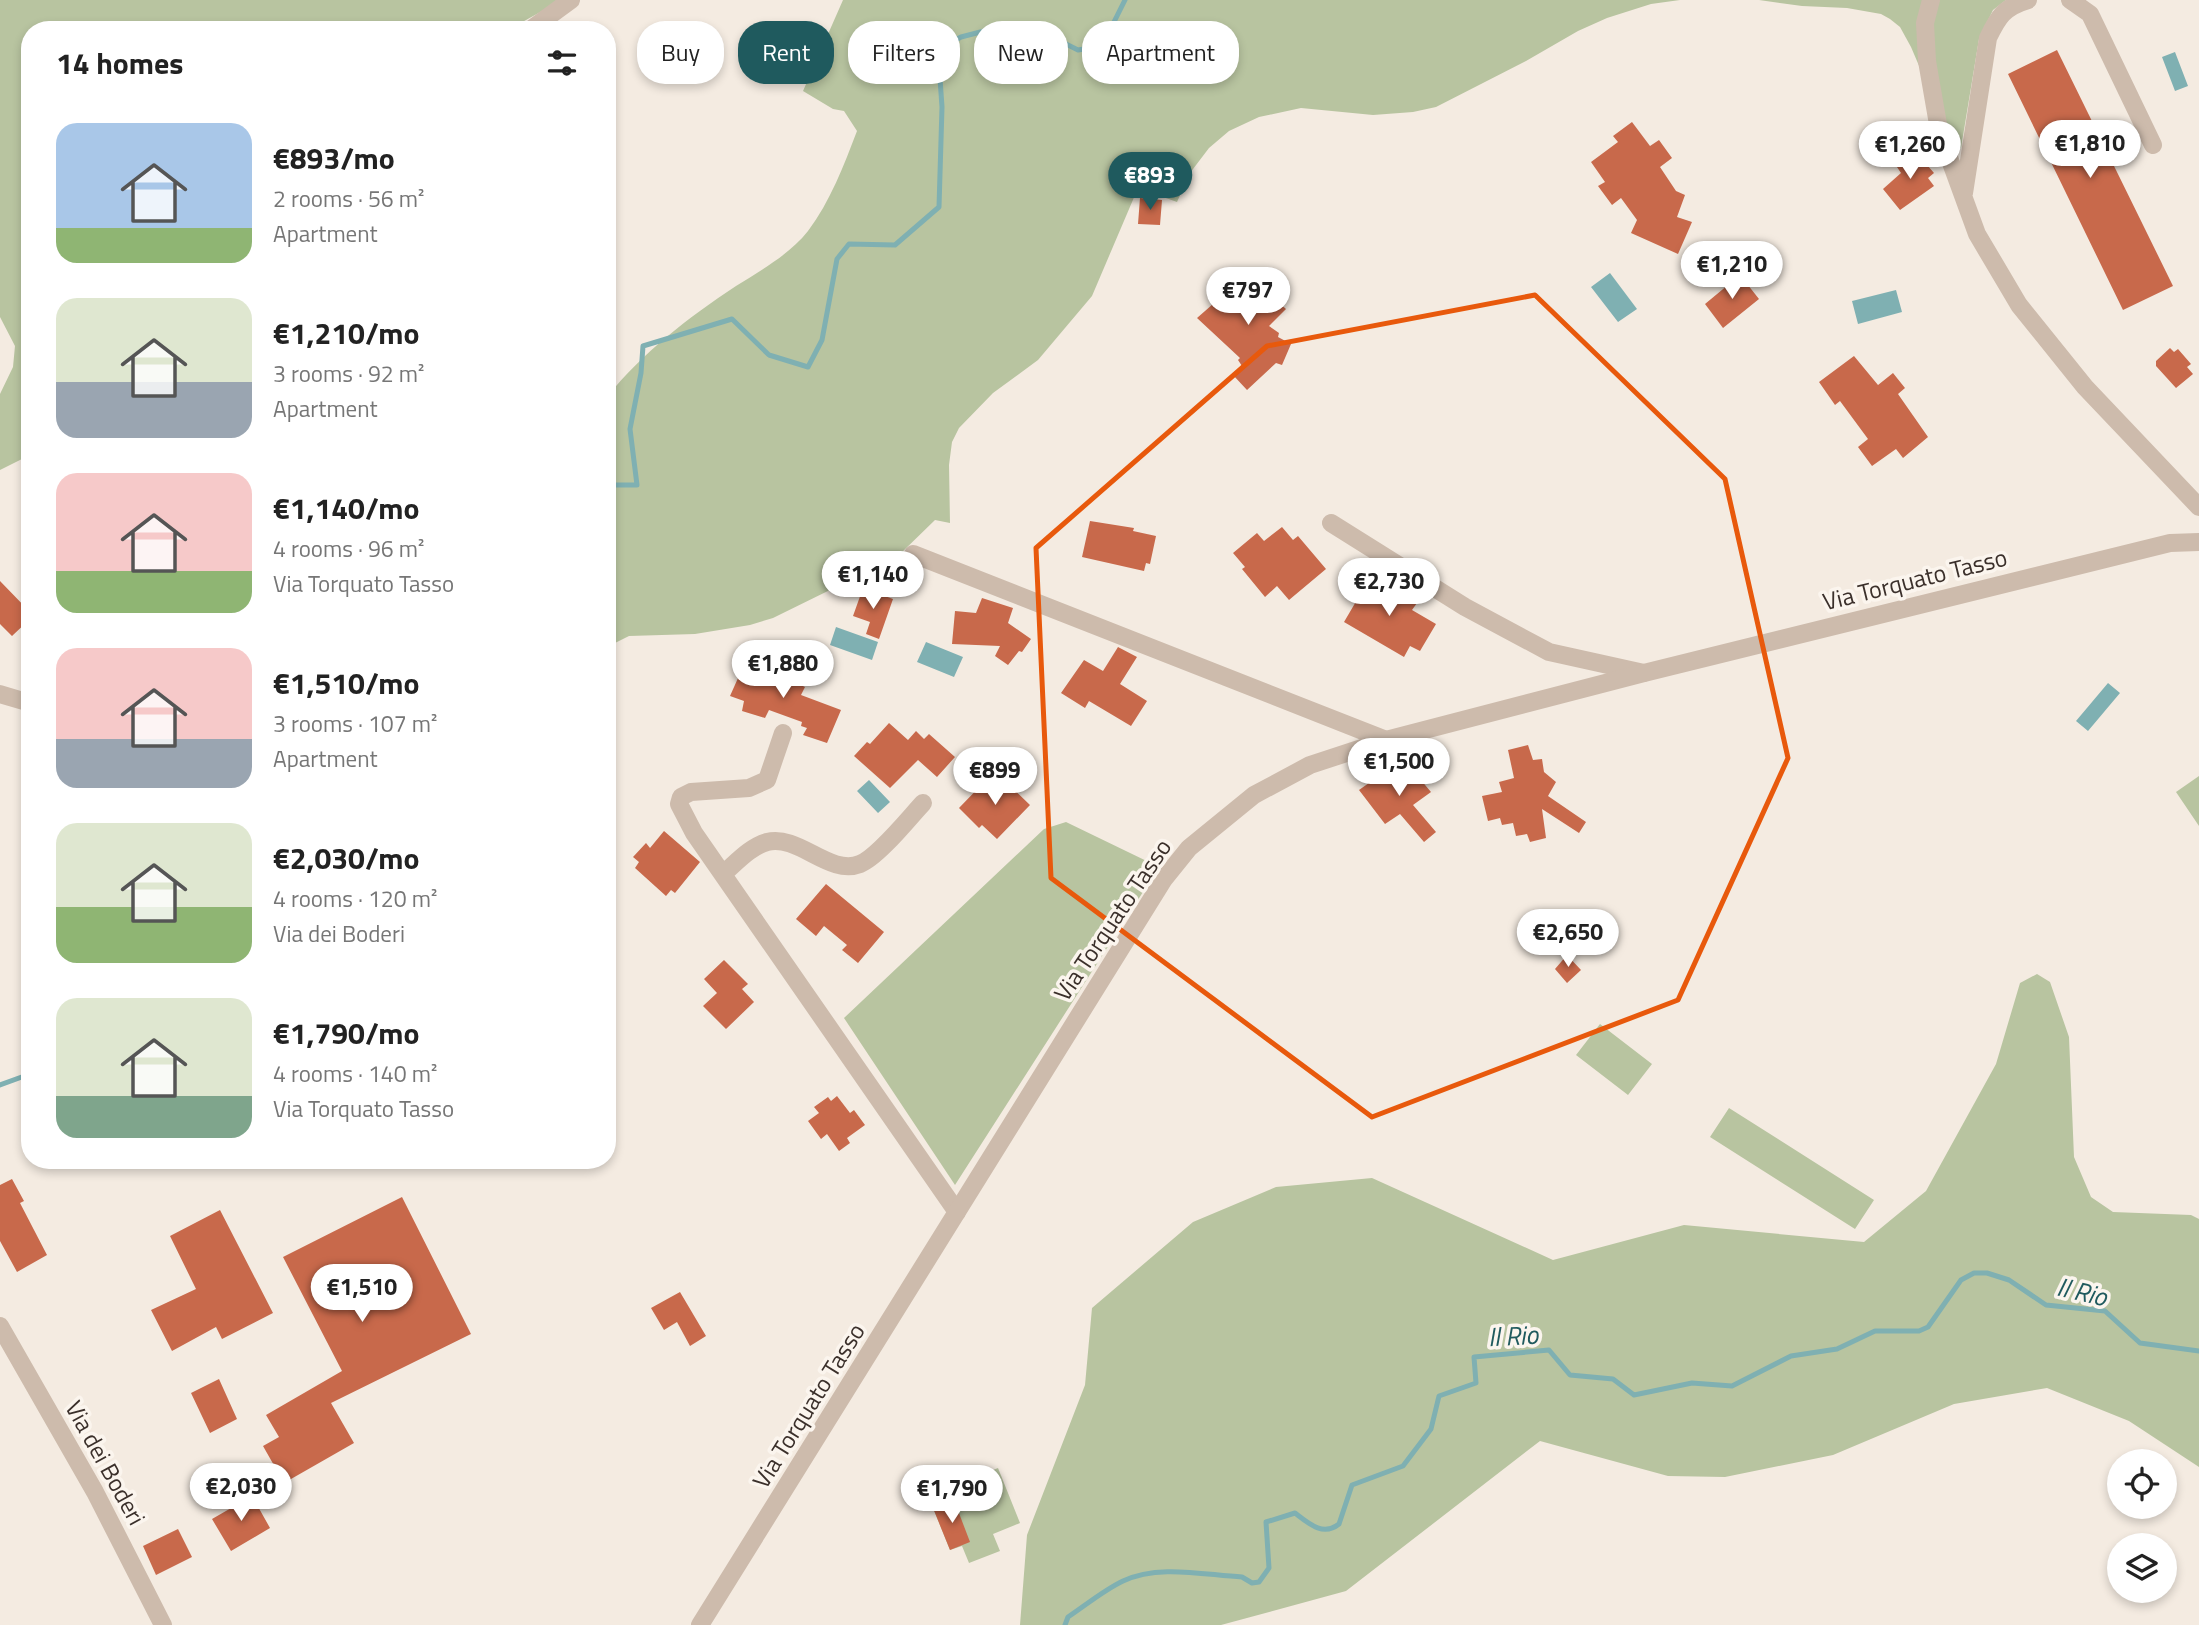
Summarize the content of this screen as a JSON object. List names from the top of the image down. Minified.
{"streets":{"street":["Via Torquato Tasso","Via dei Boderi"]},"water":["Il Rio"],"page":{"chip":["Buy","Rent","Filters","New","Apartment"],"heading":"14 homes","list":[{"name":"€893/mo","note":"2 rooms · 56 m² · Apartment"},{"name":"€1,210/mo","note":"3 rooms · 92 m² · Apartment"},{"name":"€1,140/mo","note":"4 rooms · 96 m² · Via Torquato Tasso"},{"name":"€1,510/mo","note":"3 rooms · 107 m² · Apartment"},{"name":"€2,030/mo","note":"4 rooms · 120 m² · Via dei Boderi"},{"name":"€1,790/mo","note":"4 rooms · 140 m² · Via Torquato Tasso"}],"price":["€1,810","€1,260","€893","€1,210","€797","€1,140","€2,730","€1,880","€1,500","€899","€2,650","€1,510","€2,030","€1,790"]}}
